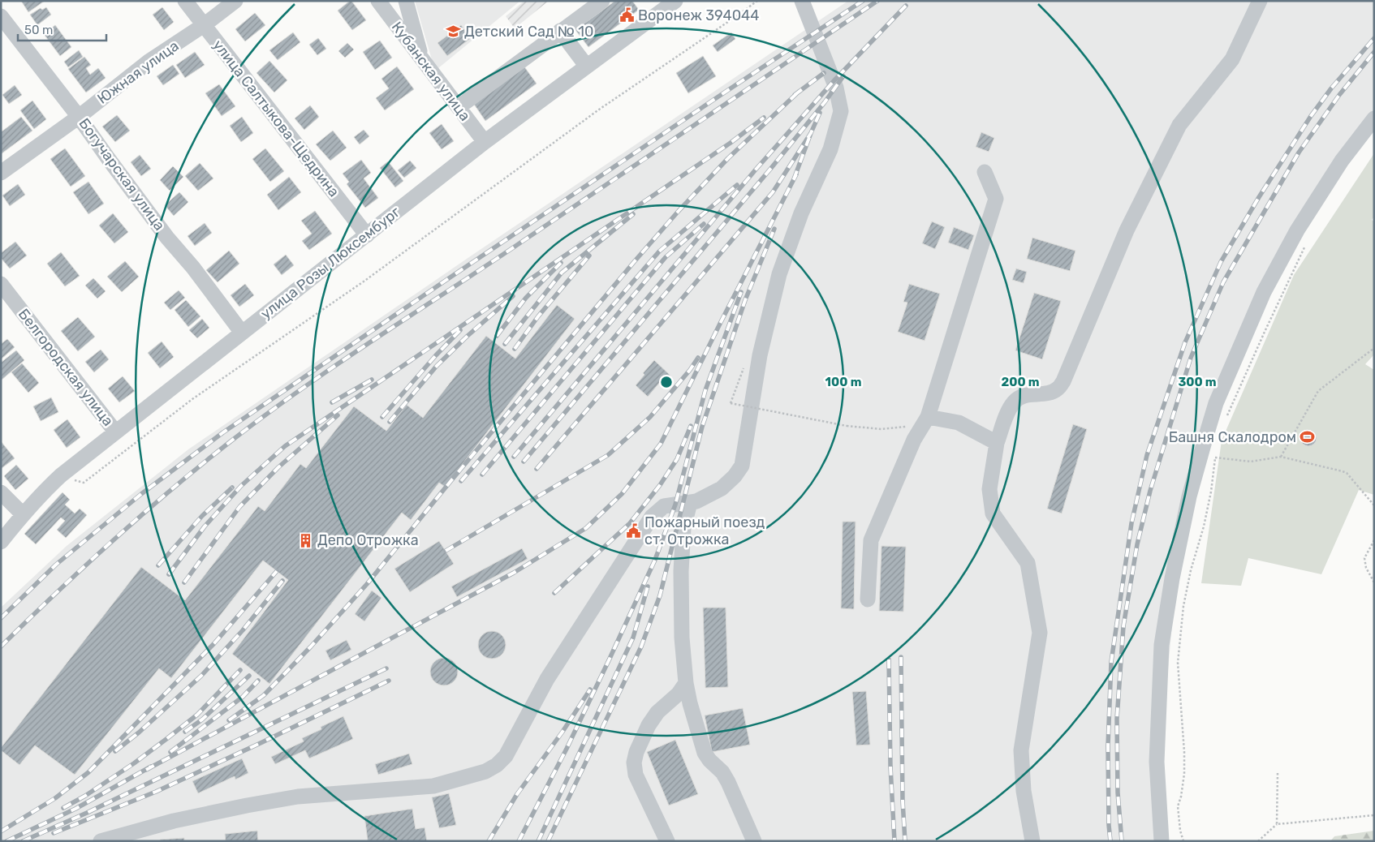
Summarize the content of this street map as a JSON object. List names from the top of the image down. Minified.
{"streets":{"street":["Кубанская улица","Южная улица","улица Салтыкова-Щедрина","Богучарская улица","улица Розы Люксембург","Белгородская улица"]},"crossings":[["Кубанская улица","улица Розы Люксембург"],["Южная улица","улица Салтыкова-Щедрина"],["Южная улица","Богучарская улица"],["улица Салтыкова-Щедрина","улица Розы Люксембург"],["Богучарская улица","улица Розы Люксембург"],["улица Розы Люксембург","Белгородская улица"]],"places":{"public building":["Воронеж 394044","Пожарный поезд ст. Отрожка"],"school or university":["Детский Сад № 10"],"sports":["Башня Скалодром"],"building":["Депо Отрожка"]},"scale_bar":"50 m","rings":["100 m","200 m","300 m"]}
